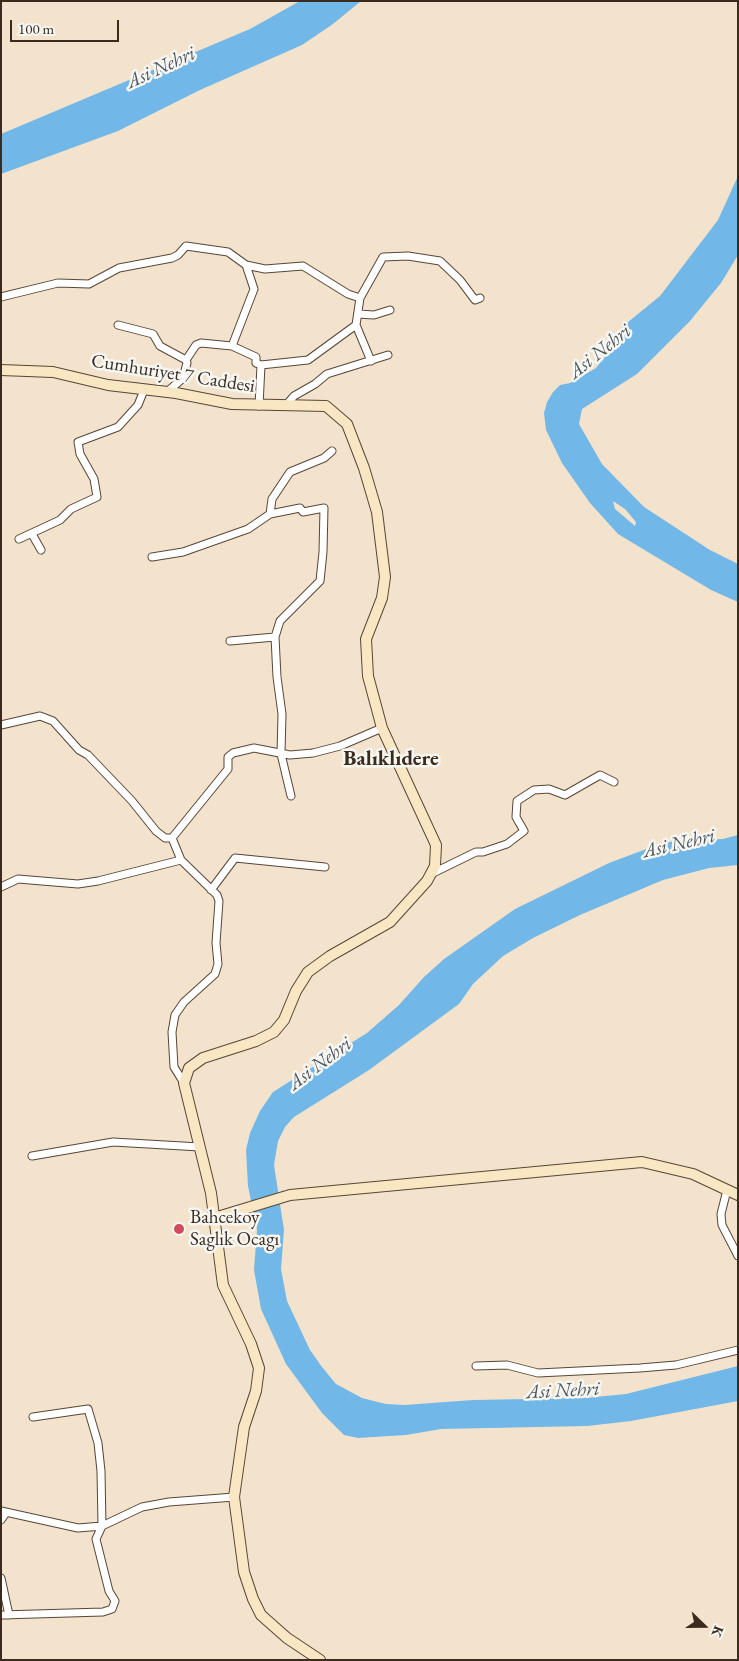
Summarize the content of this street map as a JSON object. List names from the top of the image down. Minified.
{"streets":{"main road":["Cumhuriyet 7 Caddesi"]},"districts":["Balıklıdere"],"water":["Asi Nehri"],"places":["Bahcekoy Saglık Ocagı"],"scale_bar":"100 m","north":"right"}
